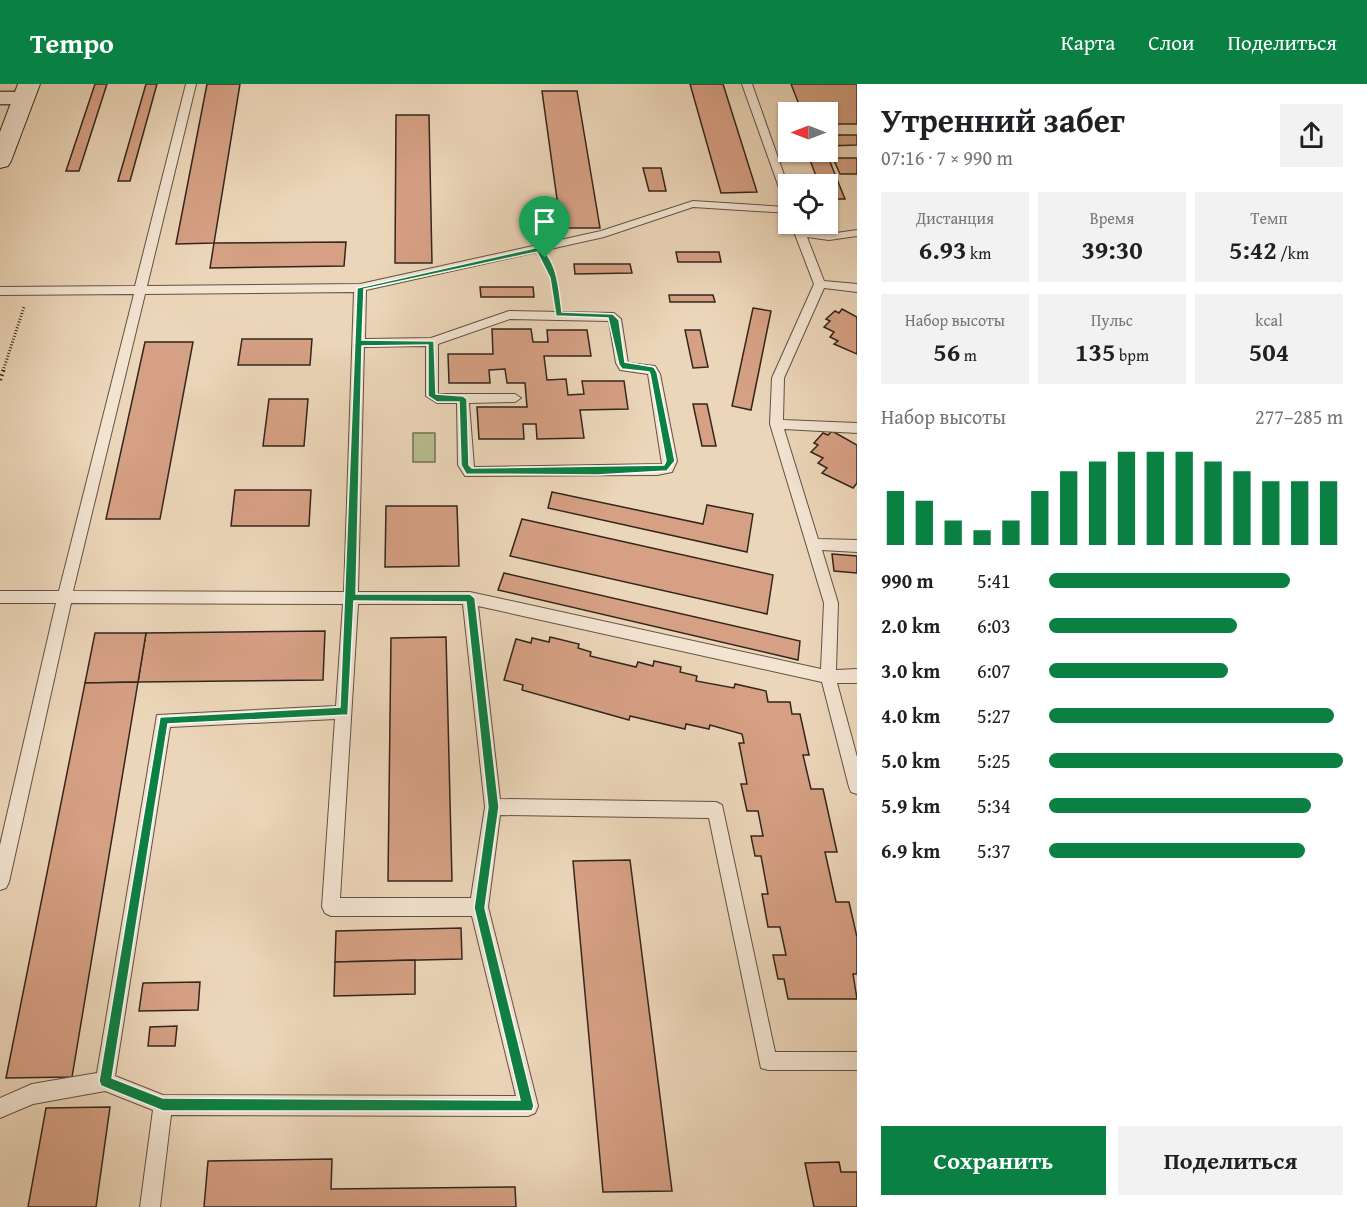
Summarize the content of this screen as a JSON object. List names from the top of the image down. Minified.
{"north":"left","page":{"header":"Tempo","nav":["Карта","Слои","Поделиться"],"heading":["Утренний забег","07:16 · 7 × 990 m"],"stats":[["Дистанция","6.93 km"],["Время","39:30"],["Темп","5:42 /km"],["Набор высоты","56 m"],["Пульс","135 bpm"],["kcal","504"]],"chart":["Набор высоты","277–285 m"],"list":[{"name":"990 m","note":"5:41"},{"name":"2.0 km","note":"6:03"},{"name":"3.0 km","note":"6:07"},{"name":"4.0 km","note":"5:27"},{"name":"5.0 km","note":"5:25"},{"name":"5.9 km","note":"5:34"},{"name":"6.9 km","note":"5:37"}],"buttons":["Сохранить","Поделиться"]}}
